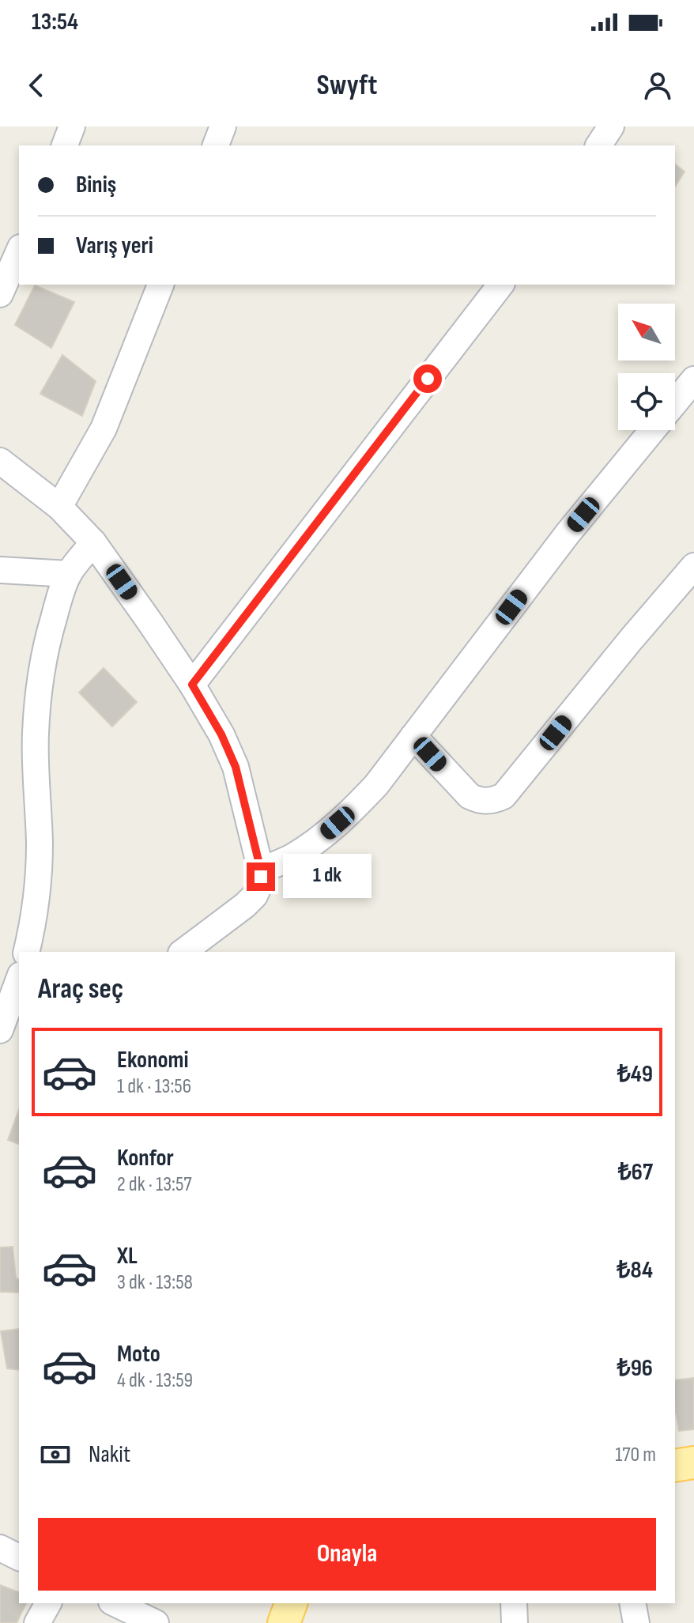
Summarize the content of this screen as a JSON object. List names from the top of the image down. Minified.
{"north":"top left","page":{"status":"13:54","header":"Swyft","banner":["Biniş","Varış yeri"],"bubble":"1 dk","heading":"Araç seç","list":[{"name":"Ekonomi","note":"1 dk · 13:56","value":"₺49"},{"name":"Konfor","note":"2 dk · 13:57","value":"₺67"},{"name":"XL","note":"3 dk · 13:58","value":"₺84"},{"name":"Moto","note":"4 dk · 13:59","value":"₺96"}],"pay":["Nakit","170 m"],"buttons":"Onayla"}}
